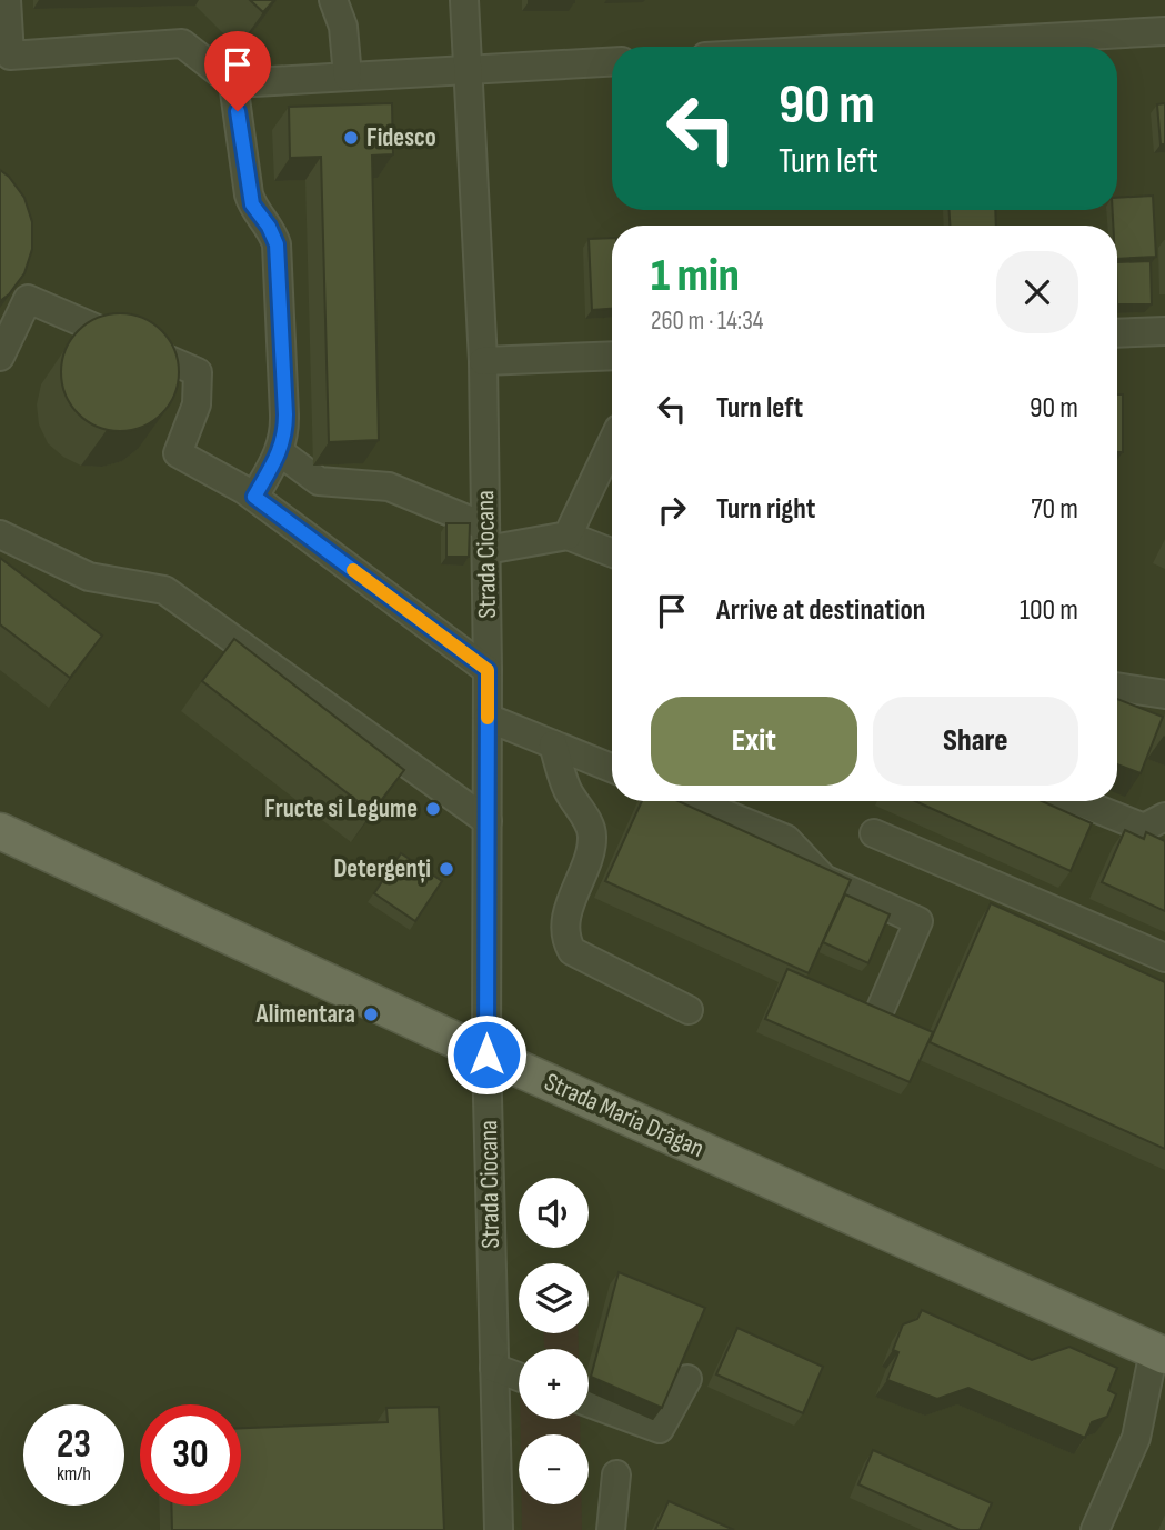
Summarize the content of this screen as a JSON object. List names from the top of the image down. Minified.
{"streets":{"main road":["Strada Maria Drăgan"],"street":["Strada Ciocana"]},"crossings":[["Strada Ciocana","Strada Maria Drăgan"]],"places":["Fidesco","Fructe si Legume","Detergenți","Alimentara"],"page":{"turn":["90 m","Turn left"],"heading":["1 min","260 m · 14:34"],"list":[{"name":"Turn left","value":"90 m"},{"name":"Turn right","value":"70 m"},{"name":"Arrive at destination","value":"100 m"}],"buttons":["Exit","Share"],"map_buttons":["+","−"],"speed":"23 km/h","limit":"30"}}
